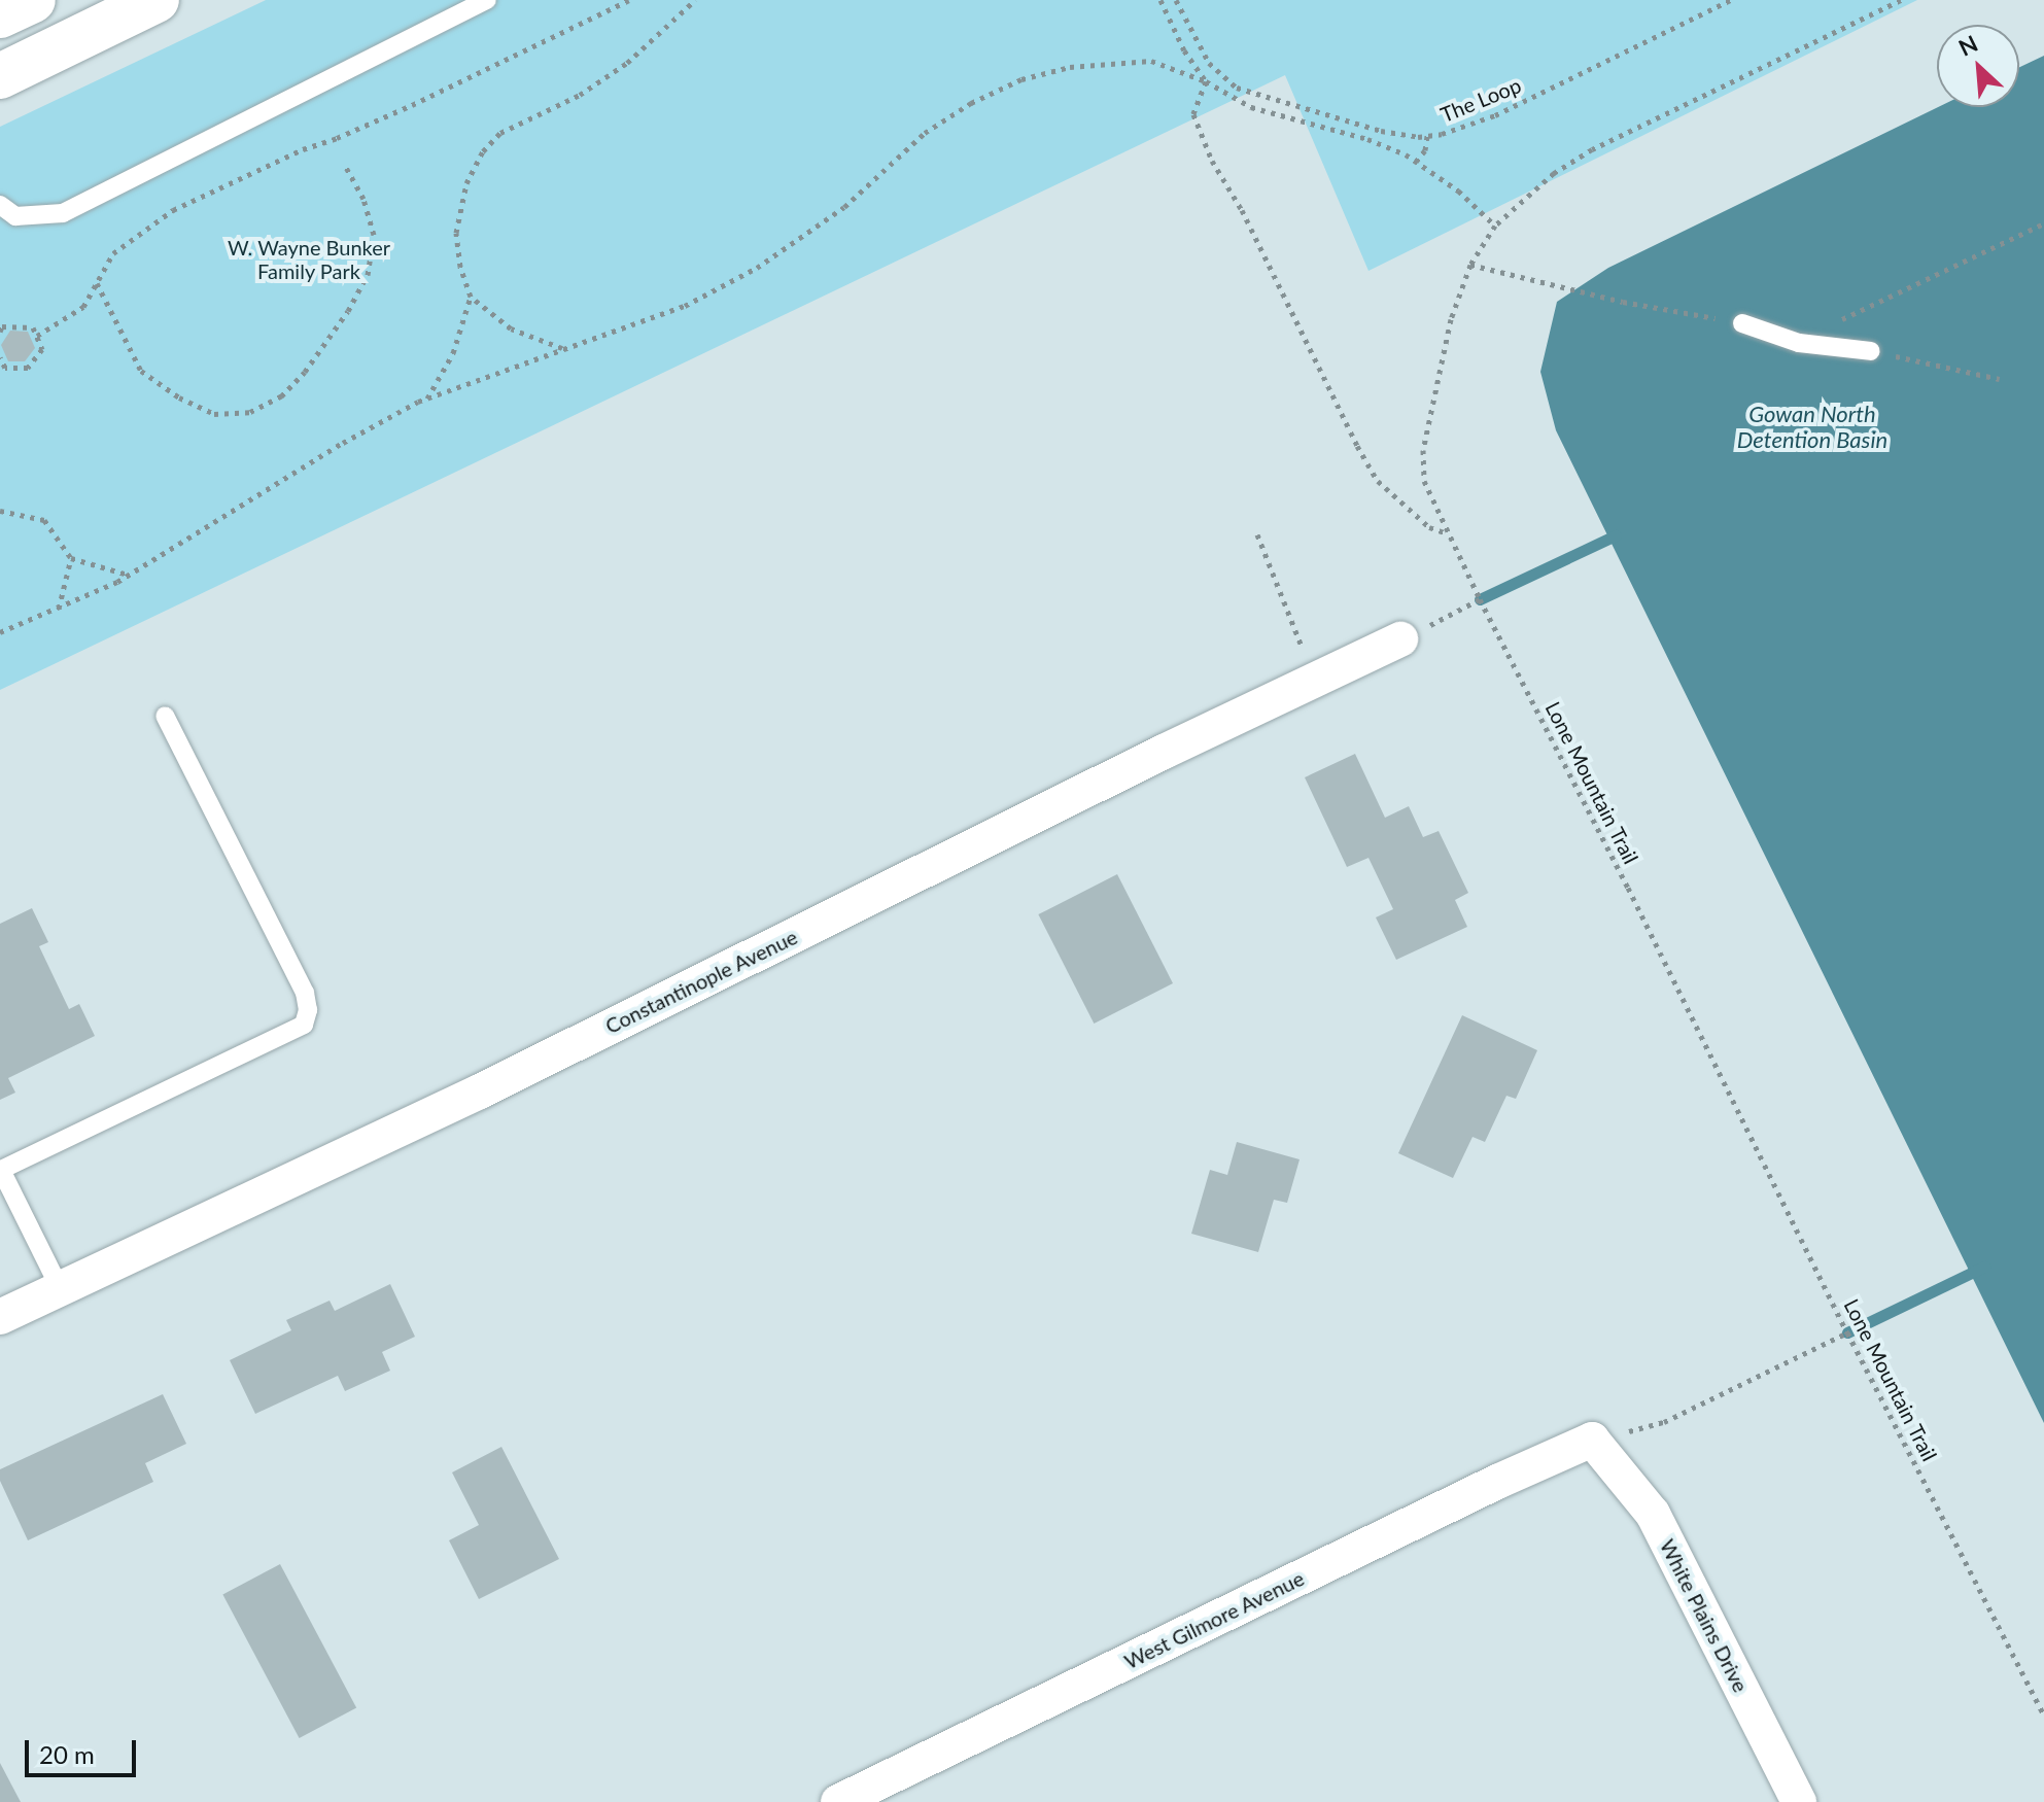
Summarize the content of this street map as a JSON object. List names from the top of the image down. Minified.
{"streets":{"street":["Constantinople Avenue","White Plains Drive","West Gilmore Avenue"],"path":["The Loop","Lone Mountain Trail"]},"crossings":[["White Plains Drive","West Gilmore Avenue"]],"water":["Gowan North Detention Basin"],"parks":["W. Wayne Bunker Family Park"],"scale_bar":"20 m","north":"top left"}
